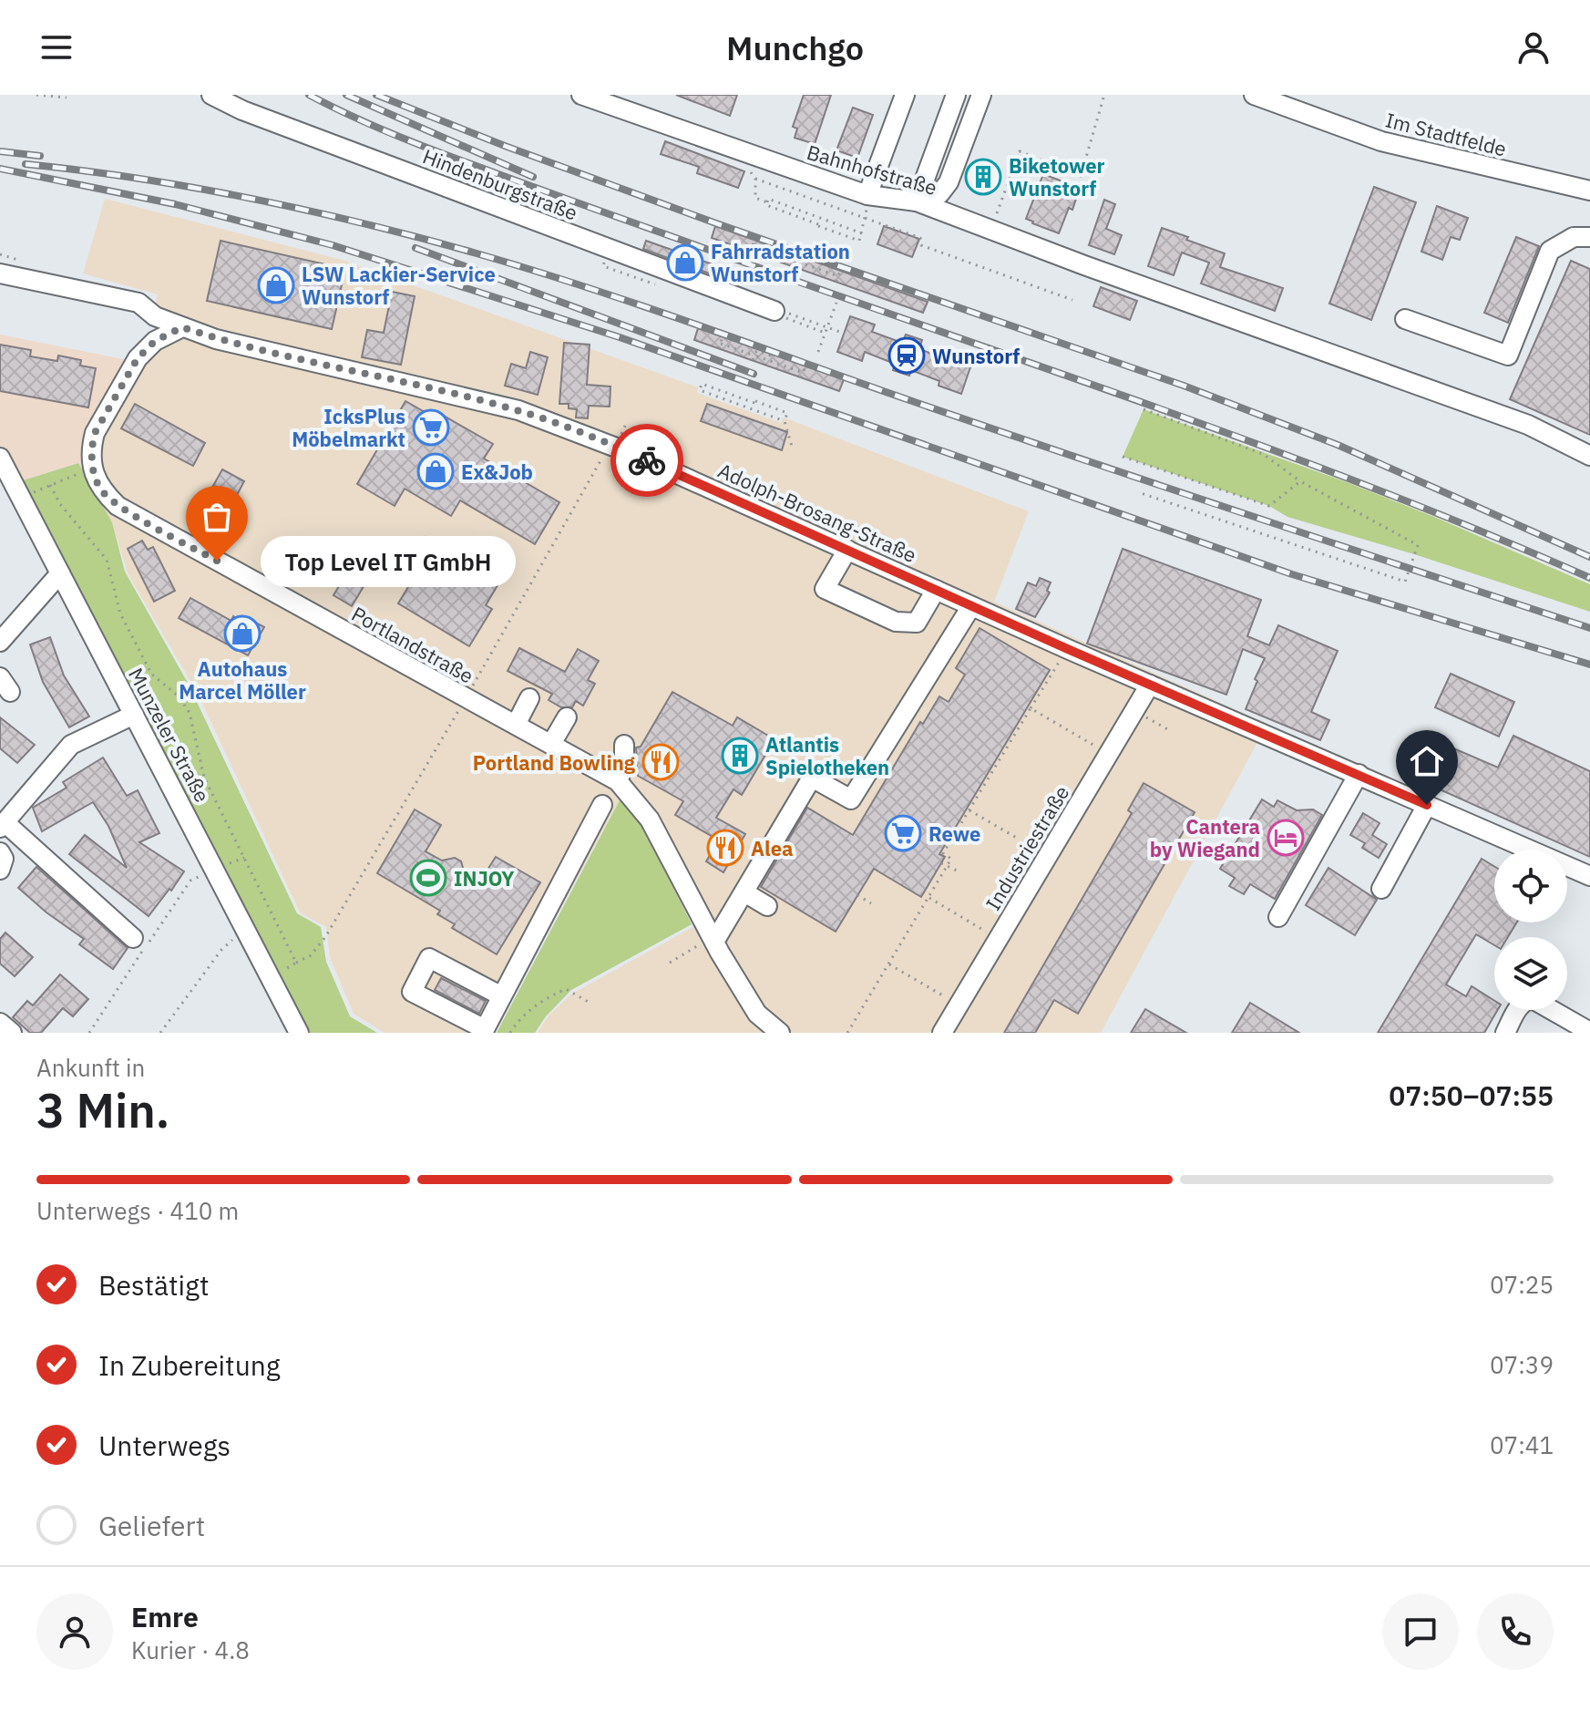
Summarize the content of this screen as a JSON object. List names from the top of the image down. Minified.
{"streets":{"street":["Im Stadtfelde","Bahnhofstraße","Hindenburgstraße","Adolph-Brosang-Straße","Portlandstraße","Munzeler Straße","Industriestraße"]},"crossings":[["Adolph-Brosang-Straße","Industriestraße"]],"places":{"building":["Biketower Wunstorf","Atlantis Spielotheken"],"shop":["Fahrradstation Wunstorf","LSW Lackier-Service Wunstorf","Ex&Job","Autohaus Marcel Möller"],"station":["Wunstorf"],"supermarket":["IcksPlus Möbelmarkt","Rewe"],"other":["Top Level IT GmbH"],"restaurant":["Portland Bowling","Alea"],"hotel":["Cantera by Wiegand"],"sports":["INJOY"]},"page":{"header":"Munchgo","bubble":"Top Level IT GmbH","heading":["3 Min.","Ankunft in","07:50–07:55"],"panel":["Emre","Kurier · 4.8"],"bar":"Unterwegs · 410 m","list":[["Bestätigt","07:25"],["In Zubereitung","07:39"],["Unterwegs","07:41"],"Geliefert"]}}
